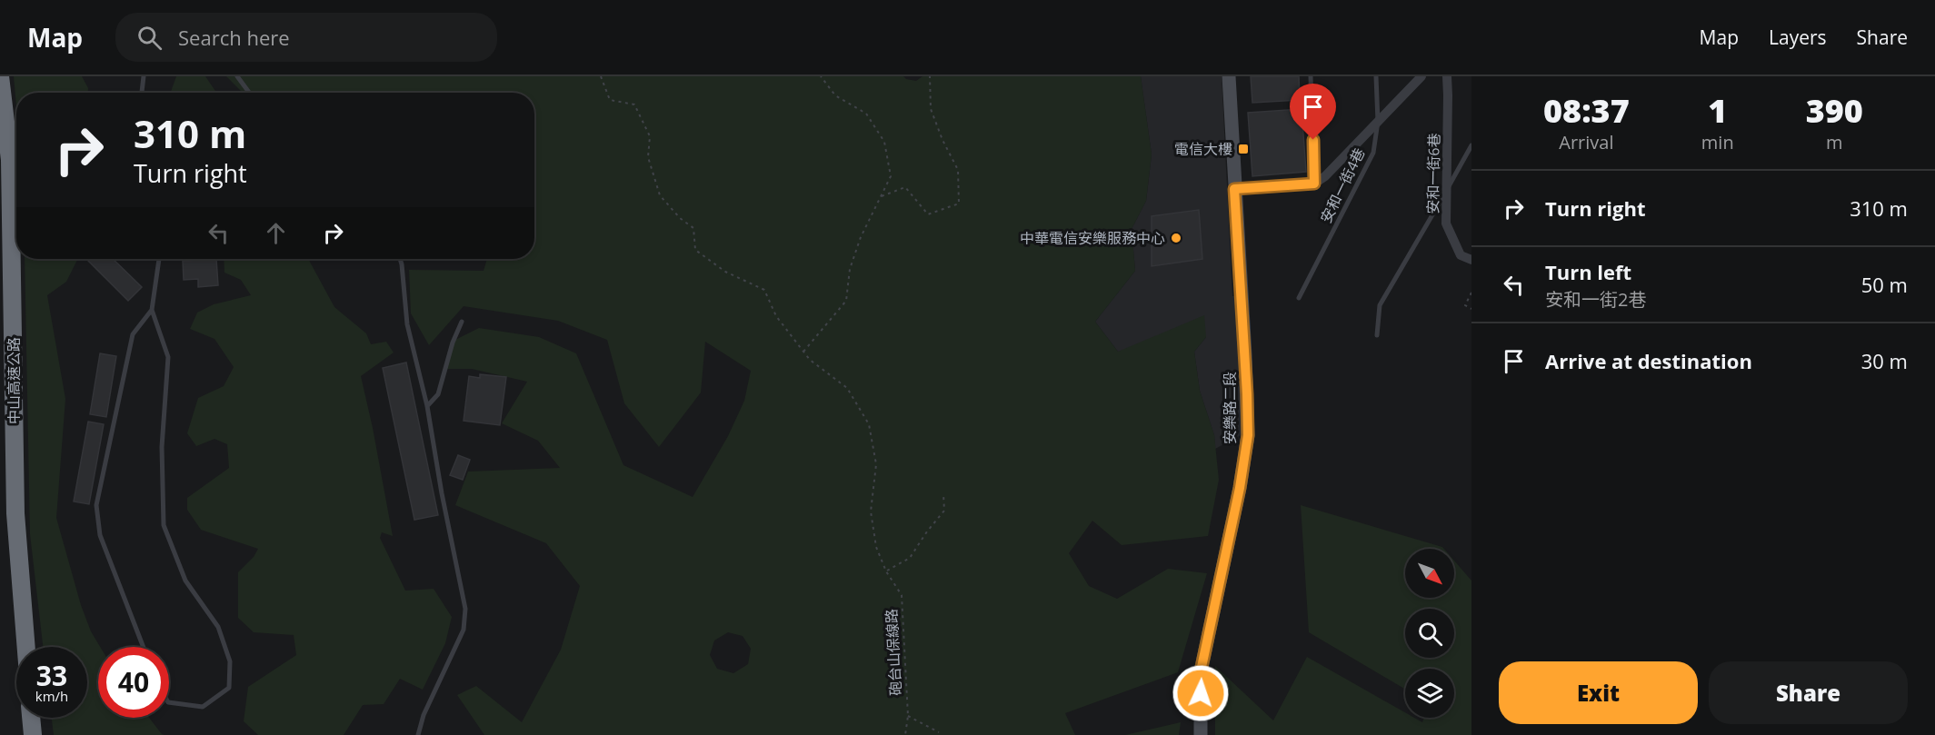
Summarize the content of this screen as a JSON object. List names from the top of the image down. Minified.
{"streets":{"highway":["中山高速公路"],"street":["安和一街6巷","安樂路二段"],"lane":["安和一街4巷"],"path":["砲台山保線路"]},"places":{"transit":["電信大樓"],"other":["中華電信安樂服務中心"]},"north":"bottom right","page":{"header":"Map","search":"Search here","nav":["Map","Layers","Share"],"eta":["08:37","Arrival","1","min","390","m"],"turn":["310 m","Turn right"],"list":[{"name":"Turn right","value":"310 m"},{"name":"Turn left","note":"安和一街2巷","value":"50 m"},{"name":"Arrive at destination","value":"30 m"}],"speed":"33 km/h","limit":"40","buttons":["Exit","Share"]}}
